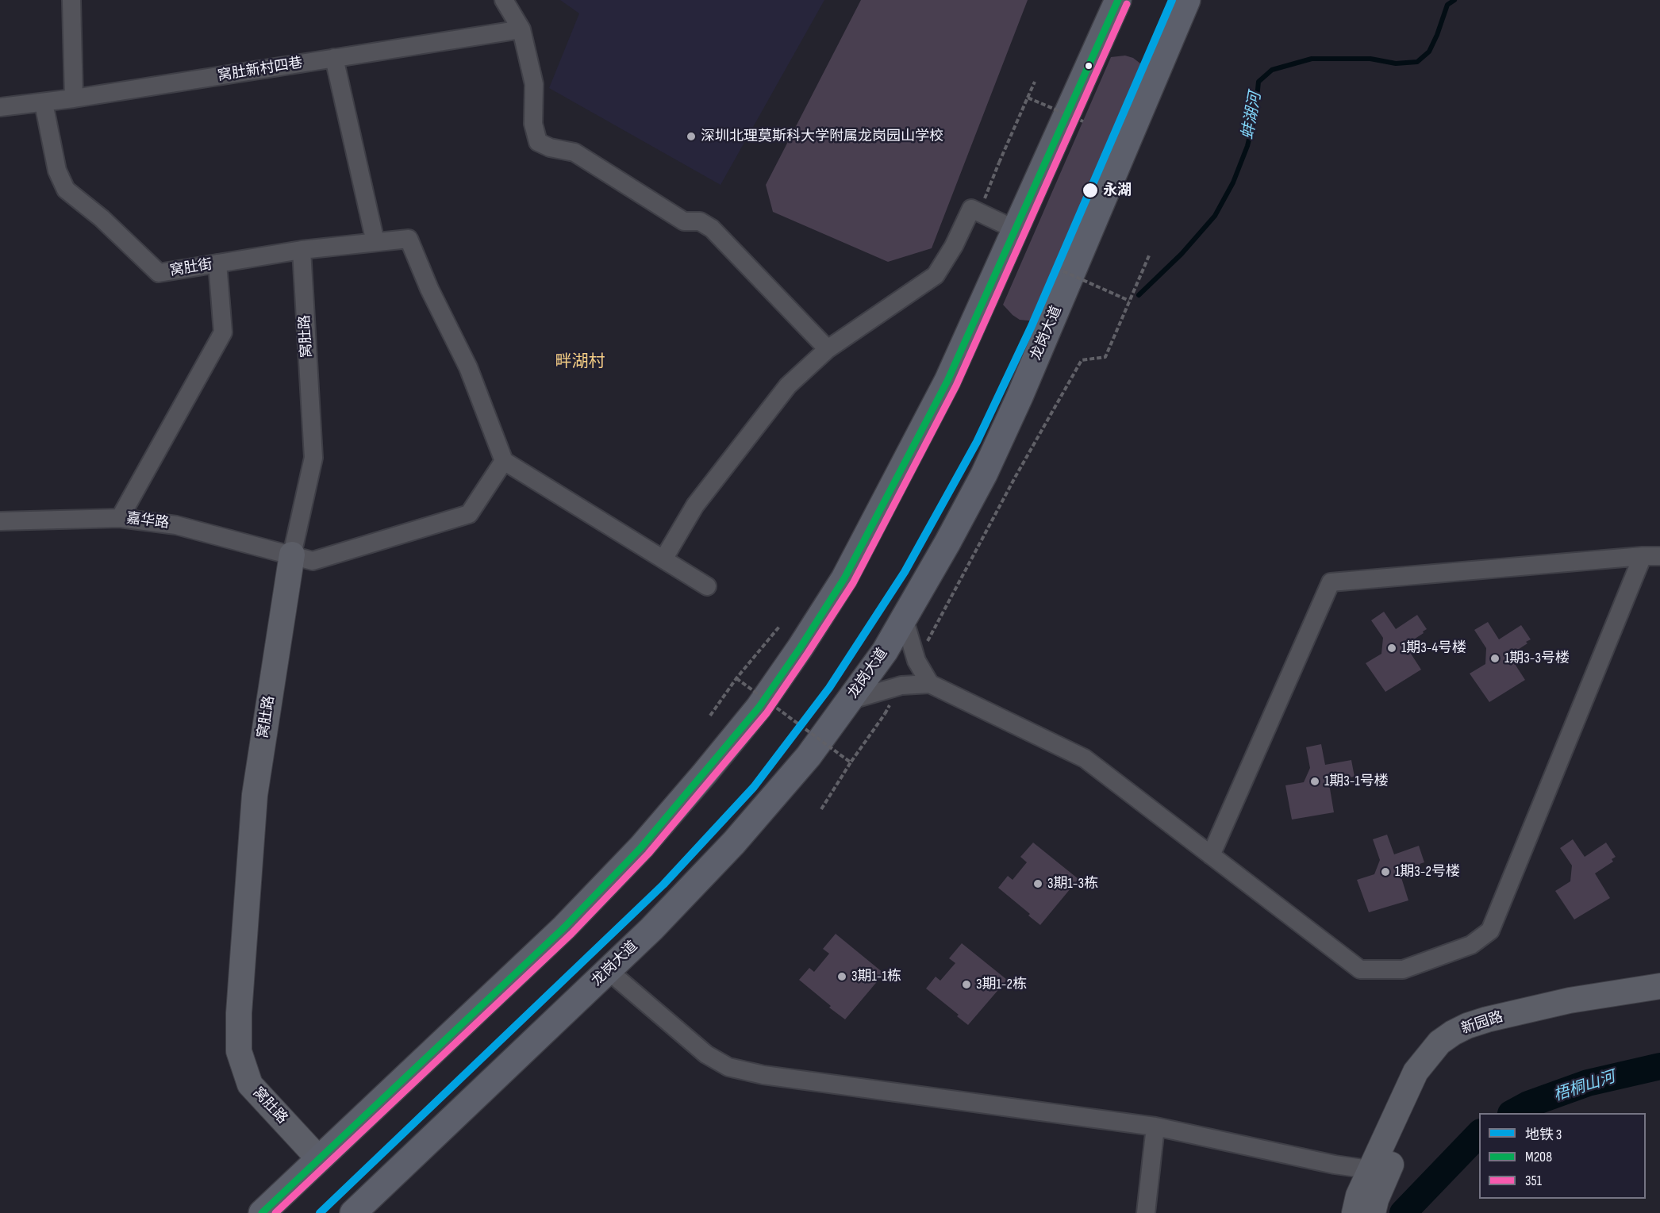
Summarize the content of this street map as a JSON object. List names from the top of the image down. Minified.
{"streets":{"highway":["龙岗大道"],"street":["窝肚新村四巷","窝肚街","窝肚路","嘉华路","新园路"]},"crossings":[["窝肚新村四巷","窝肚街"],["窝肚街","窝肚路"],["窝肚街","嘉华路"],["窝肚路","嘉华路"]],"districts":["畔湖村"],"water":["蚌湖河","梧桐山河"],"places":["深圳北理莫斯科大学附属龙岗园山学校","永湖","1期3-4号楼","1期3-3号楼","1期3-1号楼","1期3-2号楼","3期1-3栋","3期1-1栋","3期1-2栋"],"lines":["metro line 3","transit line M208","transit line 351"],"legend":["地铁 3","M208","351"]}
